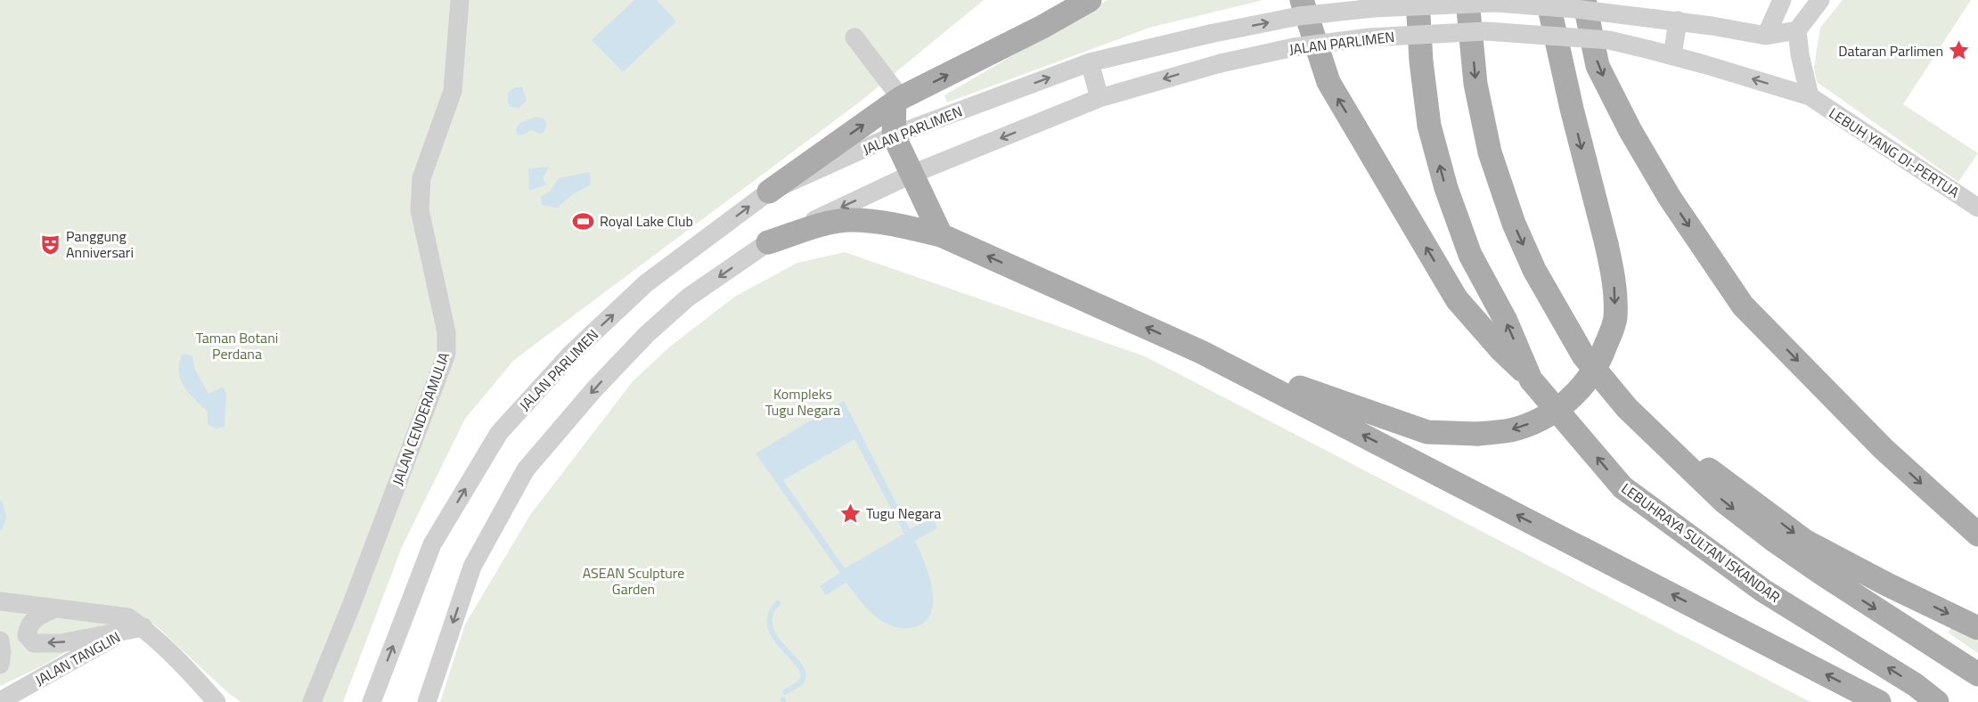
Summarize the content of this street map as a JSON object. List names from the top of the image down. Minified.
{"streets":{"main road":["LEBUHRAYA SULTAN ISKANDAR"],"street":["JALAN PARLIMEN","LEBUH YANG DI-PERTUA","JALAN CENDERAMULIA","JALAN TANGLIN"]},"crossings":[["JALAN PARLIMEN","LEBUH YANG DI-PERTUA"]],"one_way":["LEBUH YANG DI-PERTUA"],"parks":["Taman Botani Perdana","Kompleks Tugu Negara","ASEAN Sculpture Garden"],"places":{"place":["Dataran Parlimen","Tugu Negara"],"sports":["Royal Lake Club"],"theatre":["Panggung Anniversari"]}}
